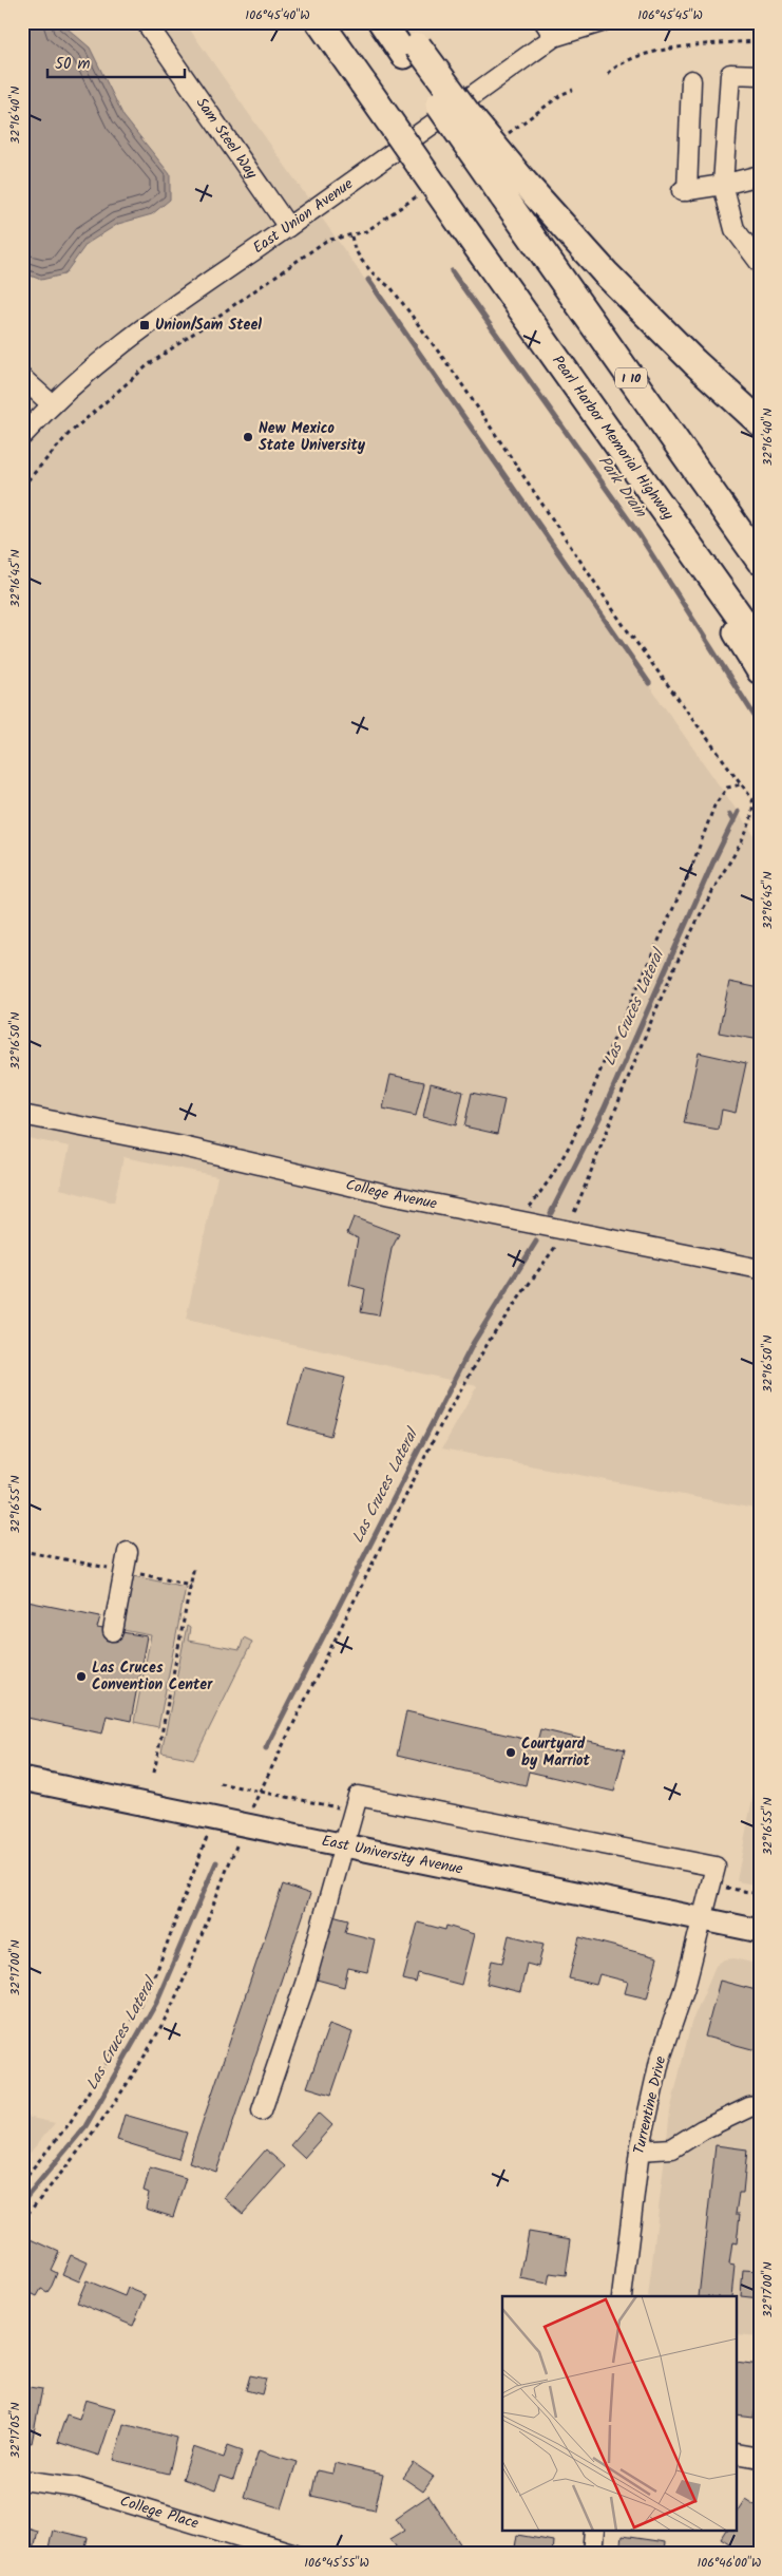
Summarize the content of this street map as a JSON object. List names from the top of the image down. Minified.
{"streets":{"highway":["I 10","Pearl Harbor Memorial Highway"],"main road":["East University Avenue"],"street":["Sam Steel Way","East Union Avenue","College Avenue","Turrentine Drive","College Place"]},"crossings":[["Sam Steel Way","East Union Avenue"],["East University Avenue","Turrentine Drive"]],"water":["Park Drain","Las Cruces Lateral"],"places":{"transit":["Union/Sam Steel"],"other":["New Mexico State University","Las Cruces Convention Center","Courtyard by Marriot"]},"scale_bar":"50 m","coordinates":["106°45'40\"W","106°45'45\"W","32°16'40\"N","32°16'45\"N","32°16'50\"N","32°16'55\"N","32°17'00\"N","32°17'05\"N","106°45'55\"W","106°46'00\"W"]}
